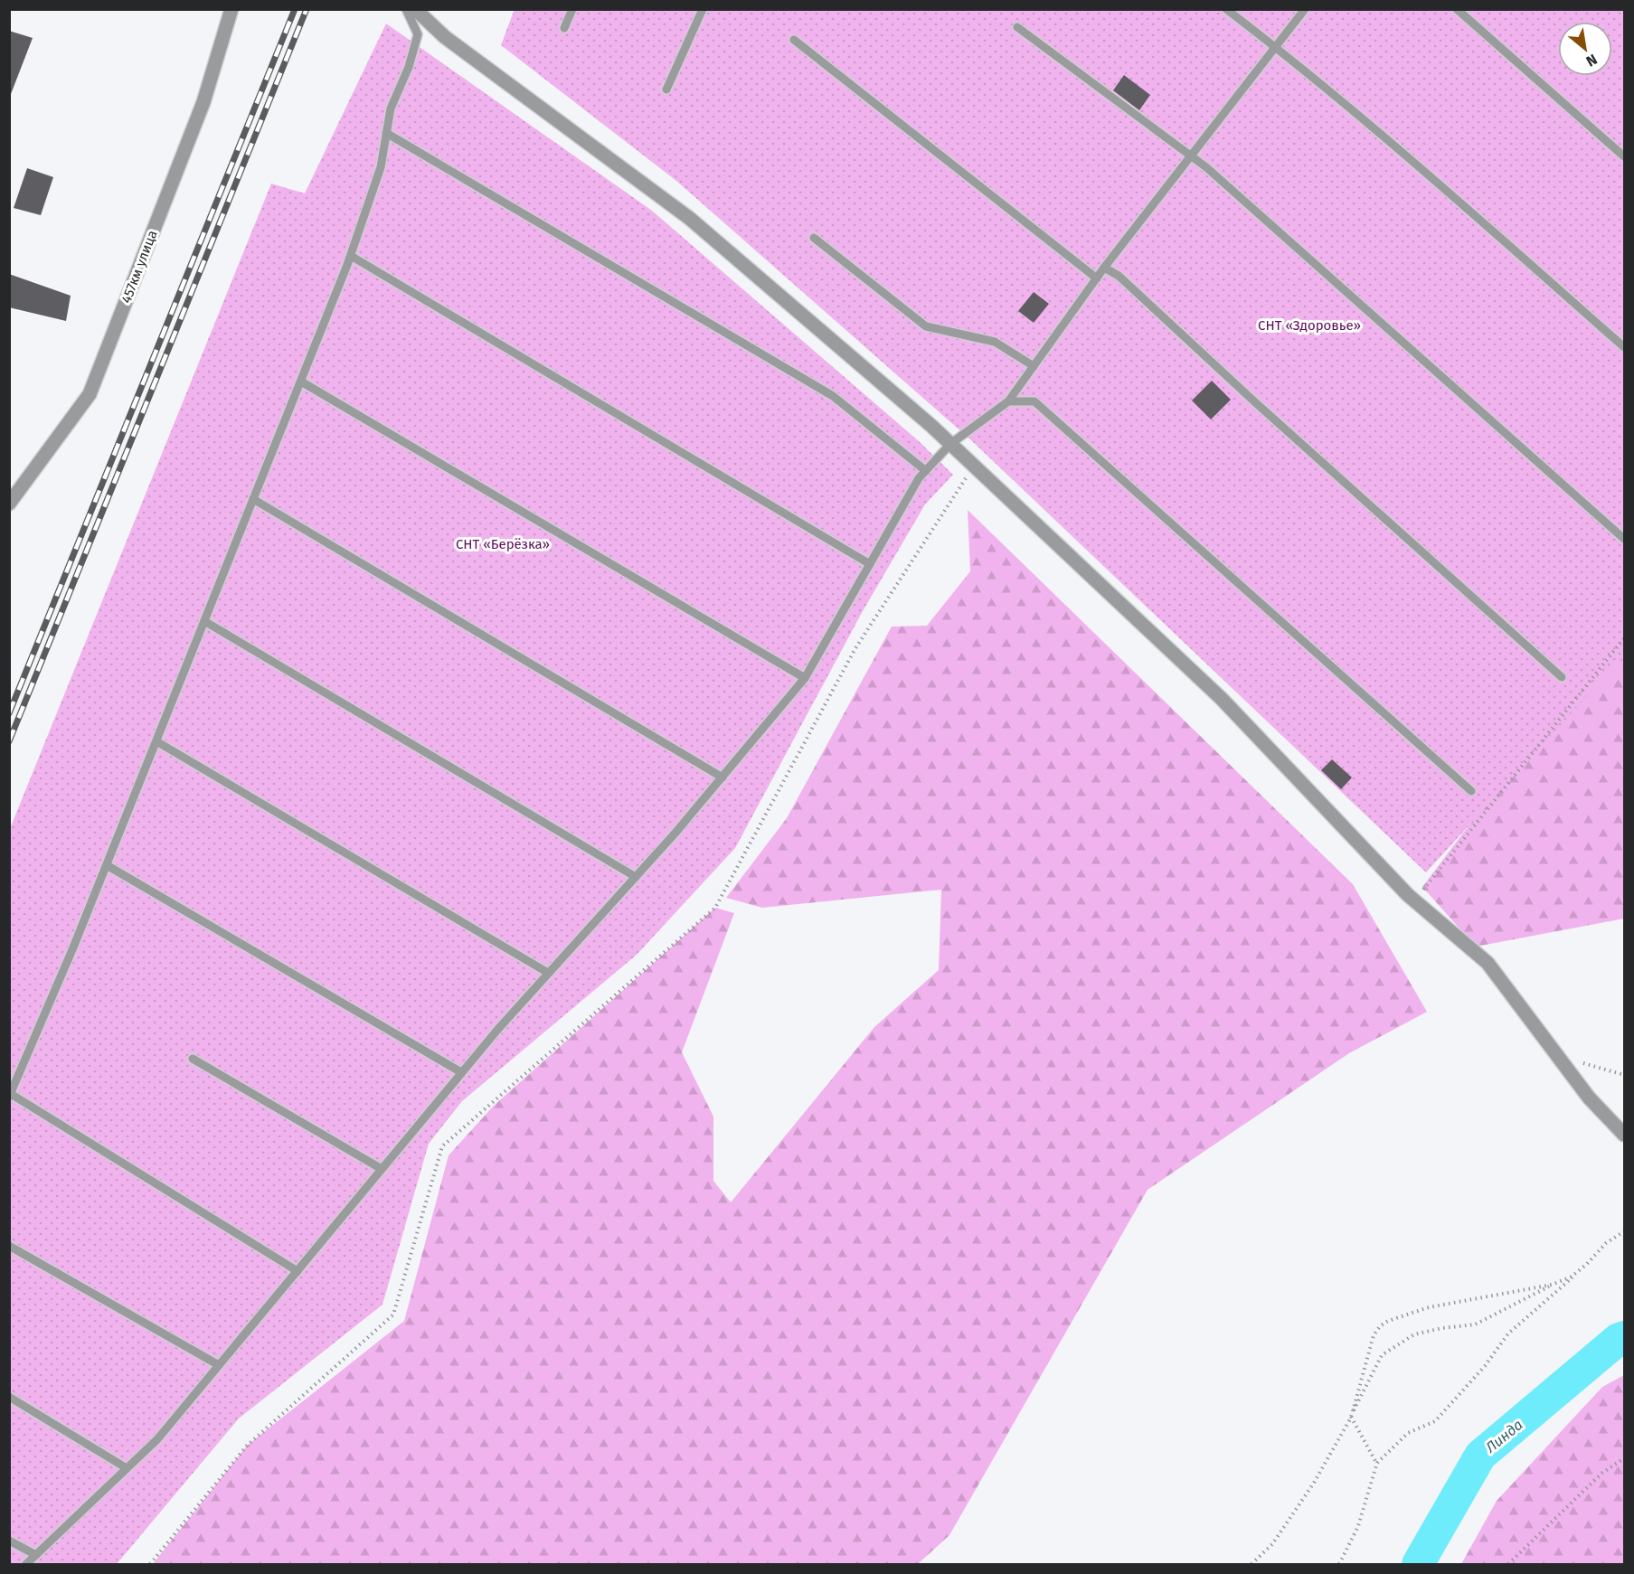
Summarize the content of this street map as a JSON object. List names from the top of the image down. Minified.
{"streets":{"street":["457км улица"]},"water":["Линда"],"parks":["СНТ «Здоровье»","СНТ «Берёзка»"],"north":"bottom right"}
